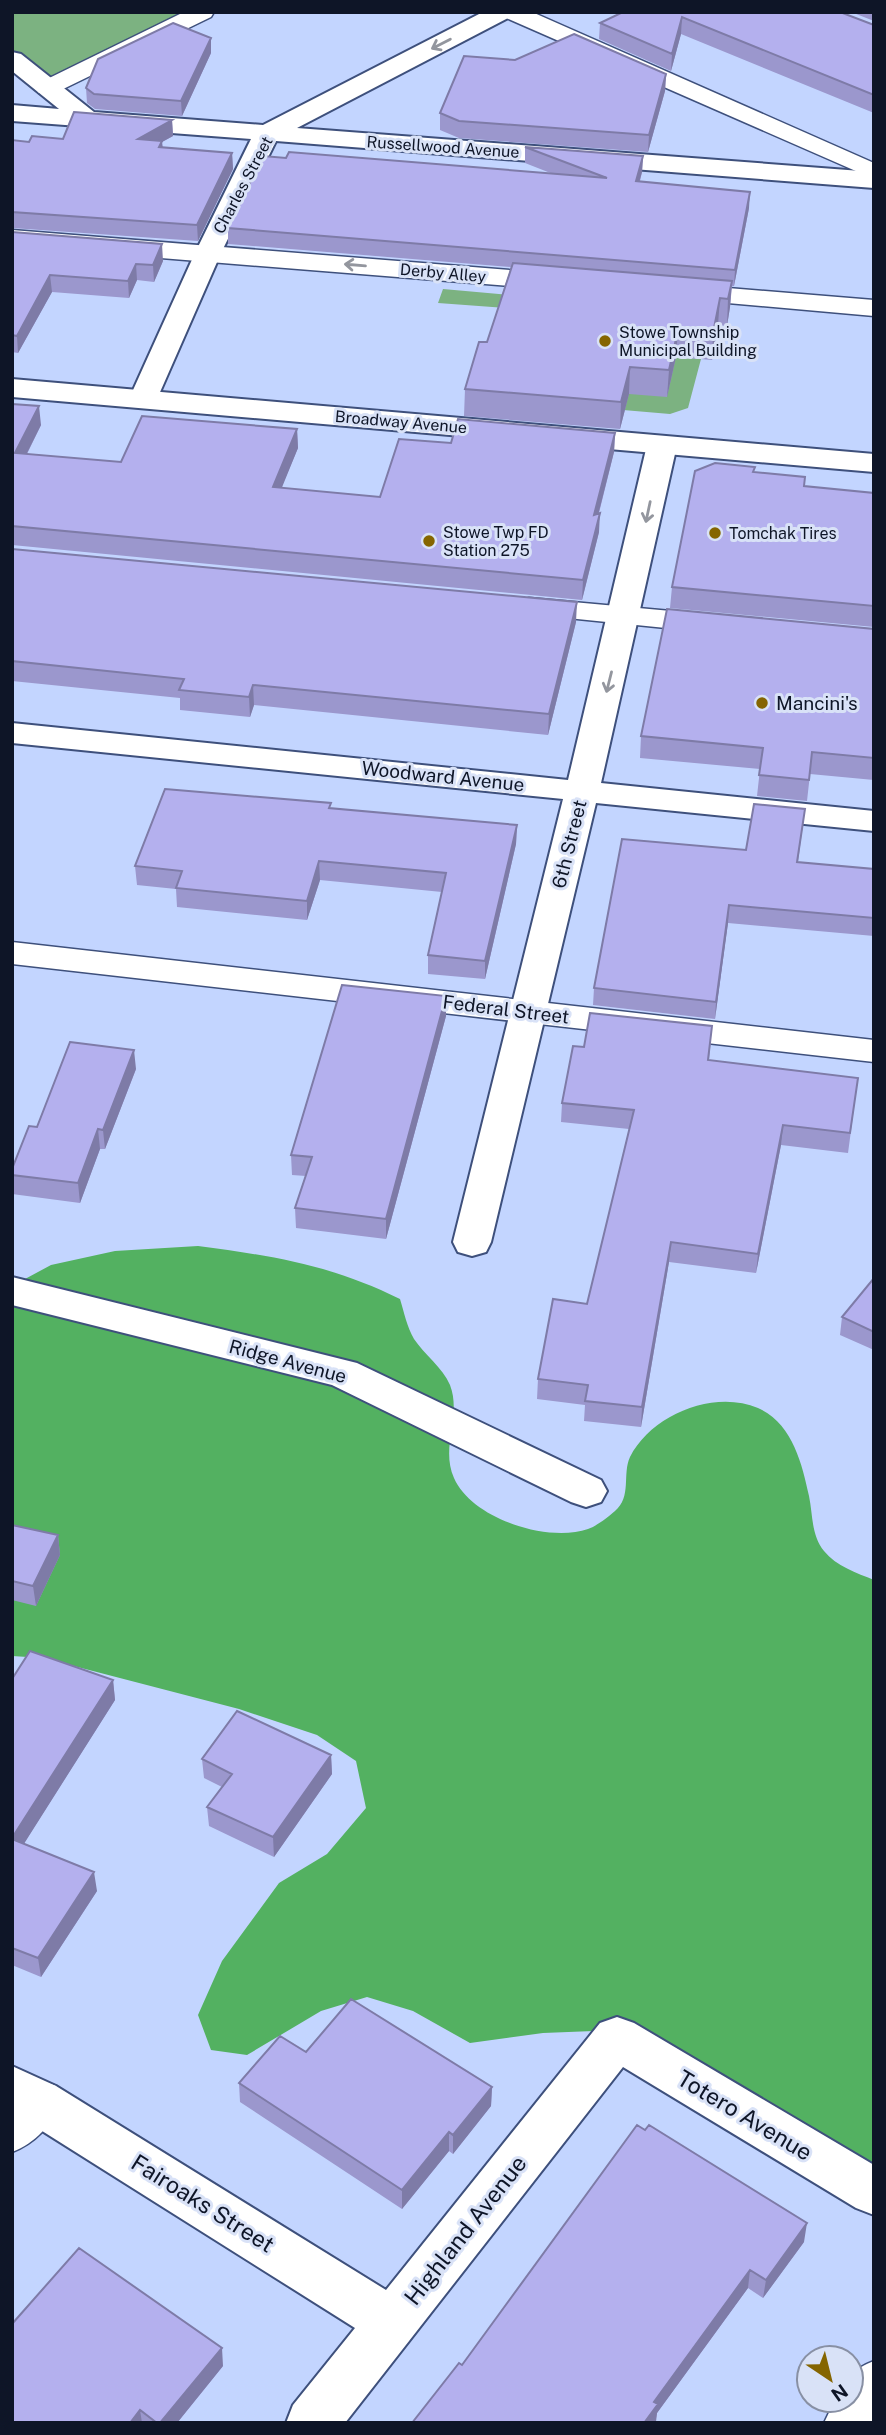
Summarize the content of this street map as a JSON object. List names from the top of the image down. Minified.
{"streets":{"street":["Russellwood Avenue","Charles Street","Broadway Avenue","Woodward Avenue","6th Street","Ridge Avenue","Totero Avenue","Fairoaks Street","Highland Avenue"],"lane":["Derby Alley","Federal Street"]},"crossings":[["Russellwood Avenue","Charles Street"],["Charles Street","Derby Alley"],["Charles Street","Broadway Avenue"],["Broadway Avenue","6th Street"],["Woodward Avenue","6th Street"],["6th Street","Federal Street"],["Totero Avenue","Highland Avenue"],["Fairoaks Street","Highland Avenue"]],"one_way":["Charles Street","6th Street"],"places":["Stowe Township Municipal Building","Tomchak Tires","Stowe Twp FD Station 275","Mancini's"],"north":"bottom right"}
